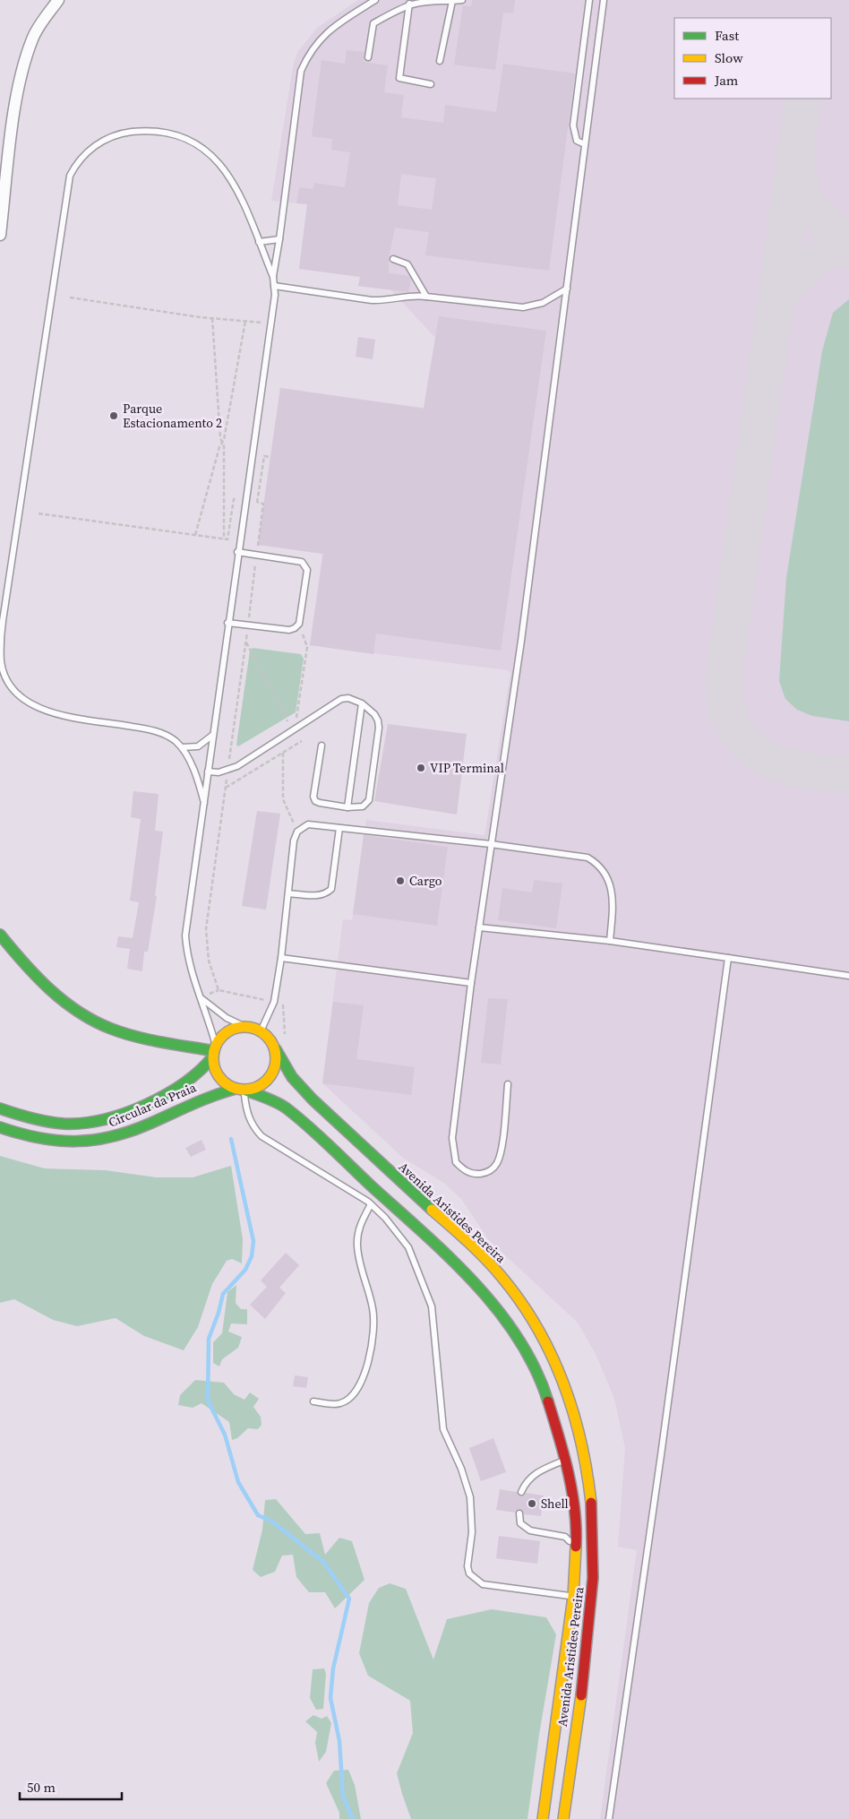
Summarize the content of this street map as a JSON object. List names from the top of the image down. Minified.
{"streets":{"main road":["Circular da Praia","Avenida Aristides Pereira"]},"crossings":[["Circular da Praia","Avenida Aristides Pereira"]],"places":["Parque Estacionamento 2","VIP Terminal","Cargo","Shell"],"legend":["Fast","Slow","Jam"],"scale_bar":"50 m"}
